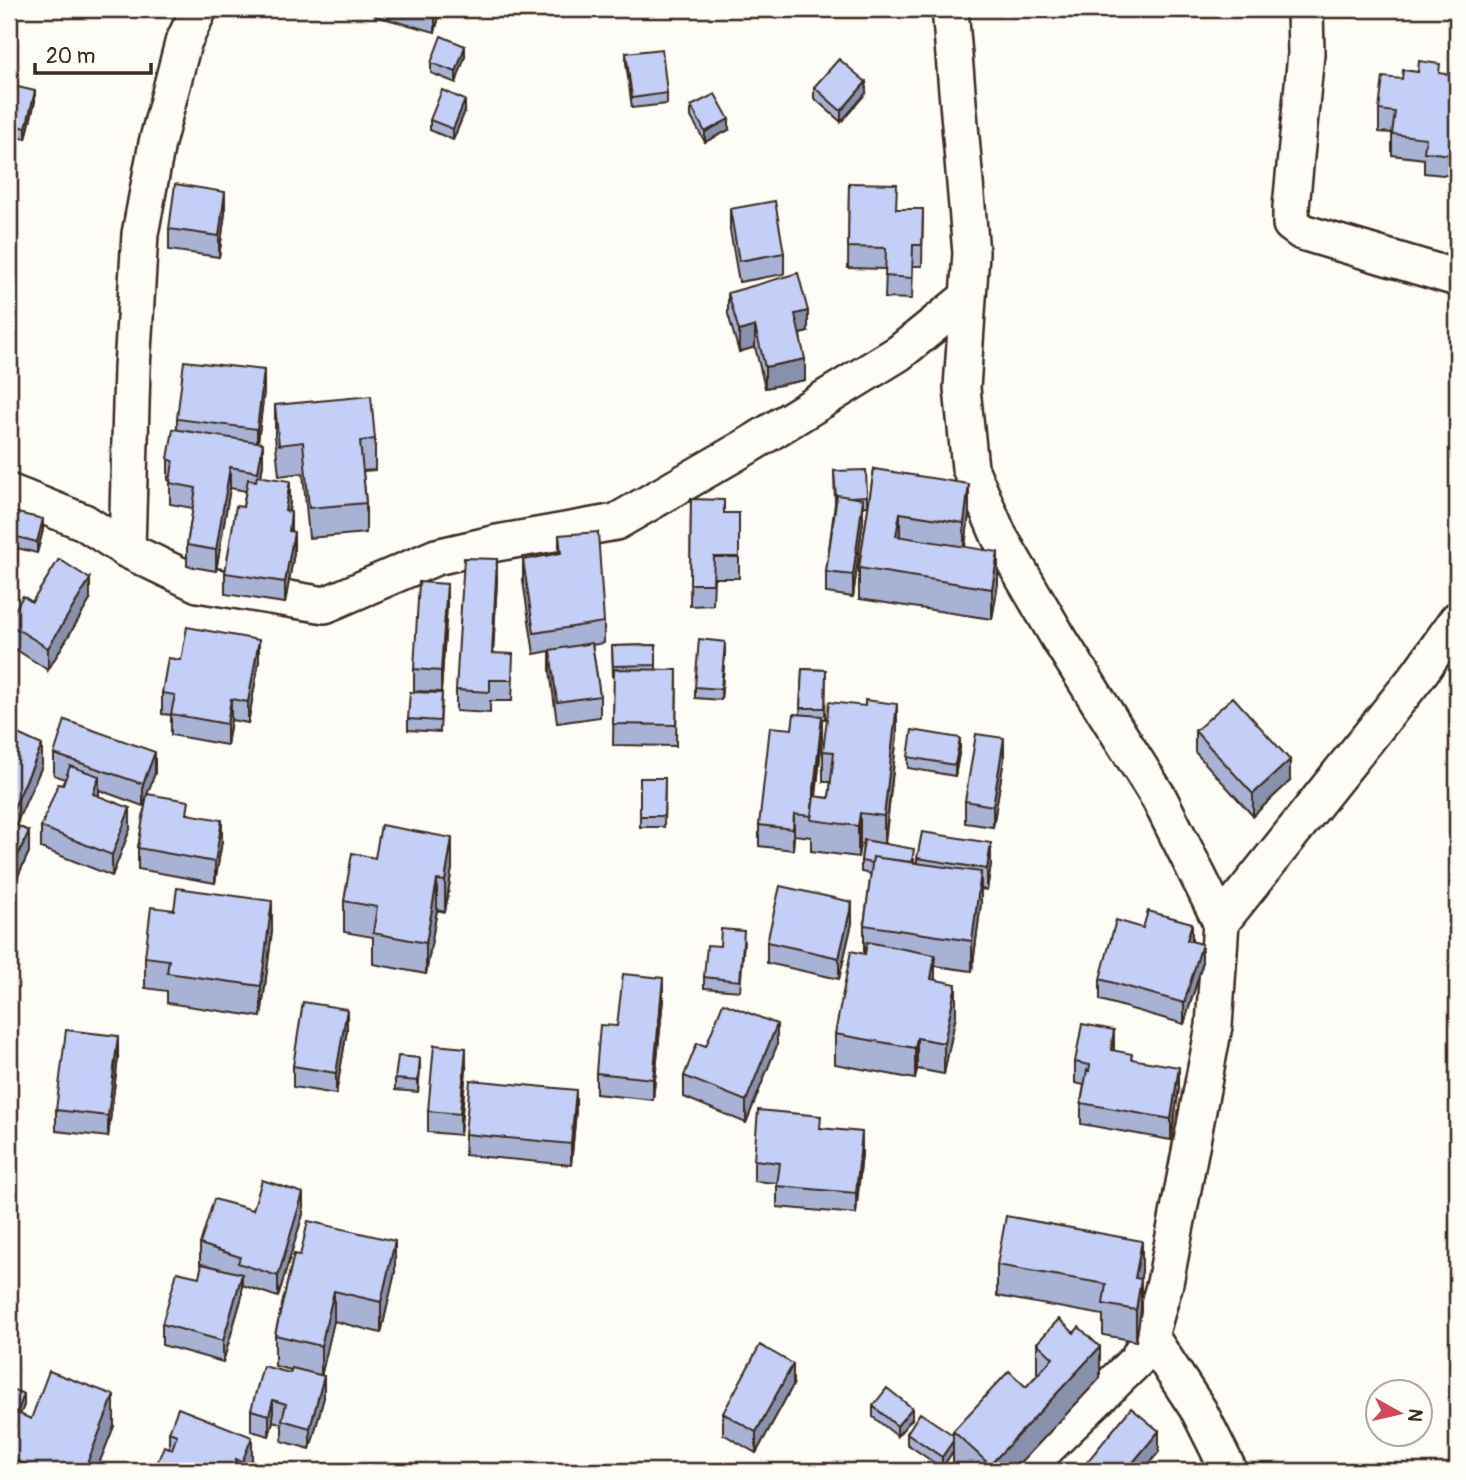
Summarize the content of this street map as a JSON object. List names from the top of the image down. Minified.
{"scale_bar":"20 m","north":"right"}
